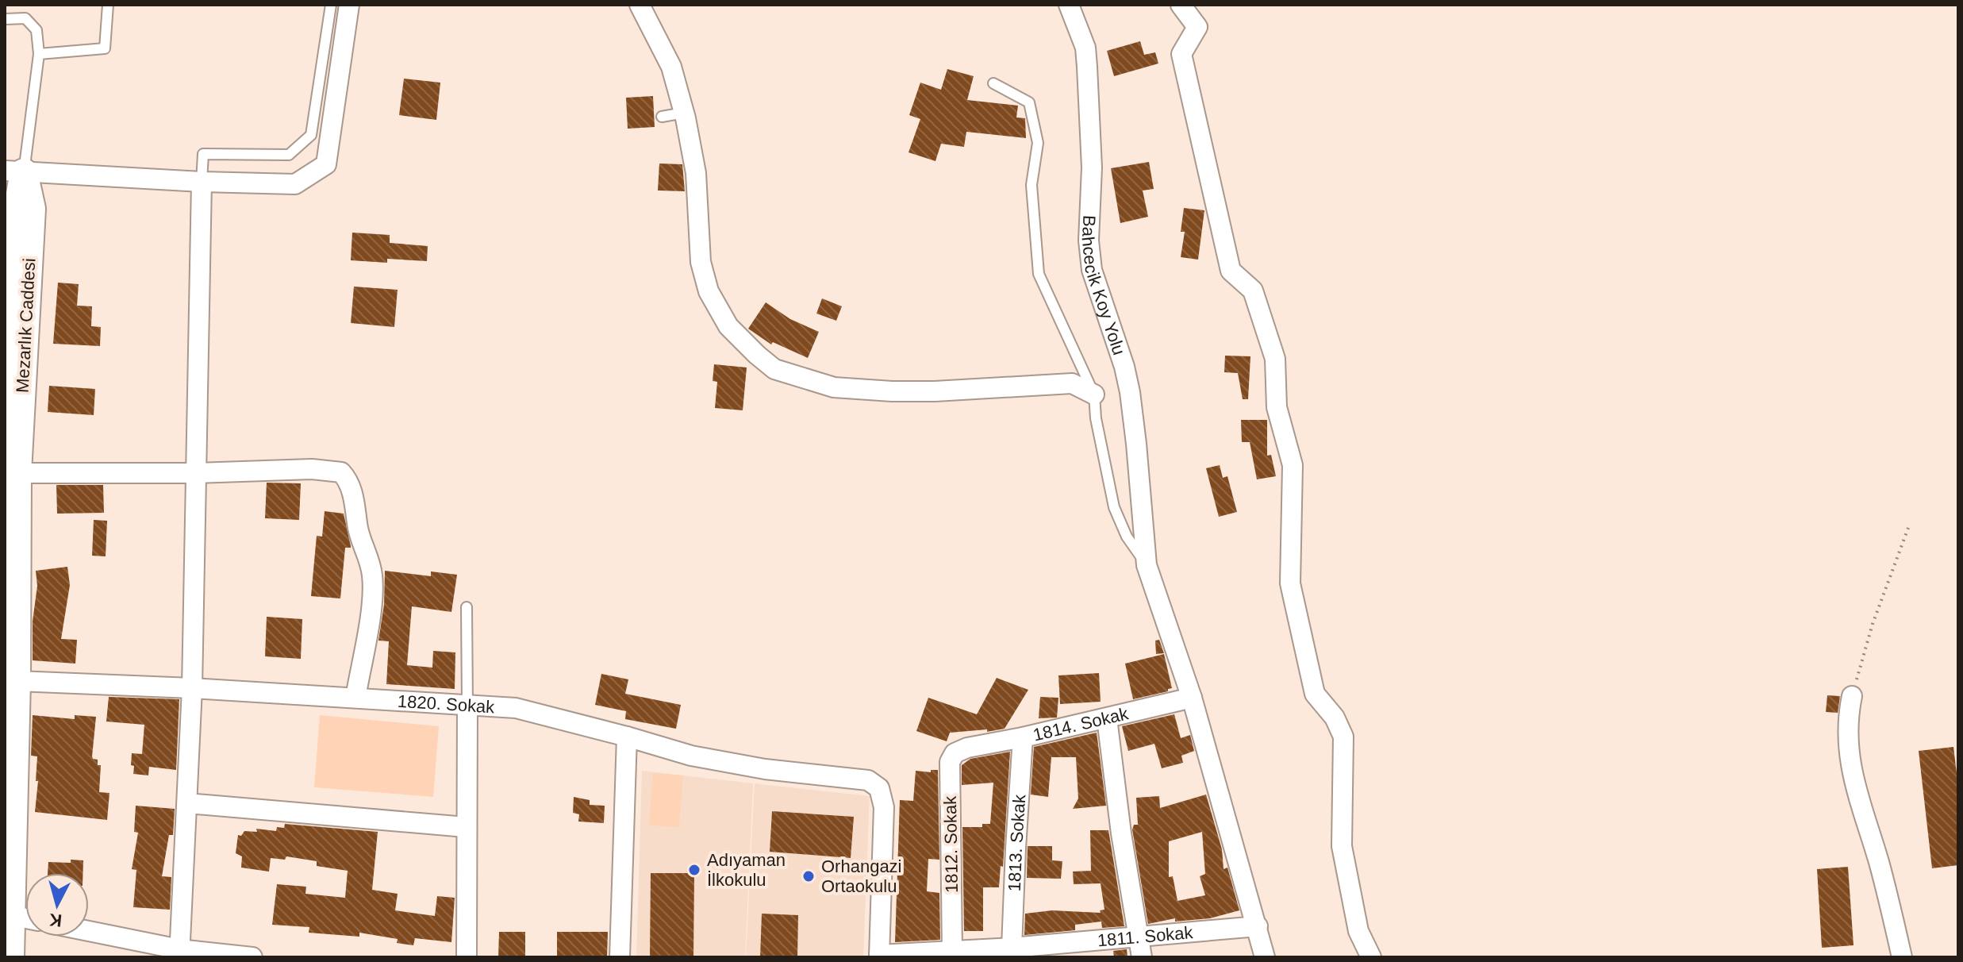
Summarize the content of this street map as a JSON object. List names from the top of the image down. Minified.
{"streets":{"street":["Bahcecik Koy Yolu","Mezarlık Caddesi","1820. Sokak","1814. Sokak","1813. Sokak","1812. Sokak","1811. Sokak"]},"crossings":[["Bahcecik Koy Yolu","1814. Sokak"],["Bahcecik Koy Yolu","1811. Sokak"],["Mezarlık Caddesi","1820. Sokak"],["1820. Sokak","1811. Sokak"],["1814. Sokak","1813. Sokak"],["1814. Sokak","1812. Sokak"],["1813. Sokak","1811. Sokak"],["1812. Sokak","1811. Sokak"]],"places":["Adıyaman İlkokulu","Orhangazi Ortaokulu"],"north":"bottom"}
